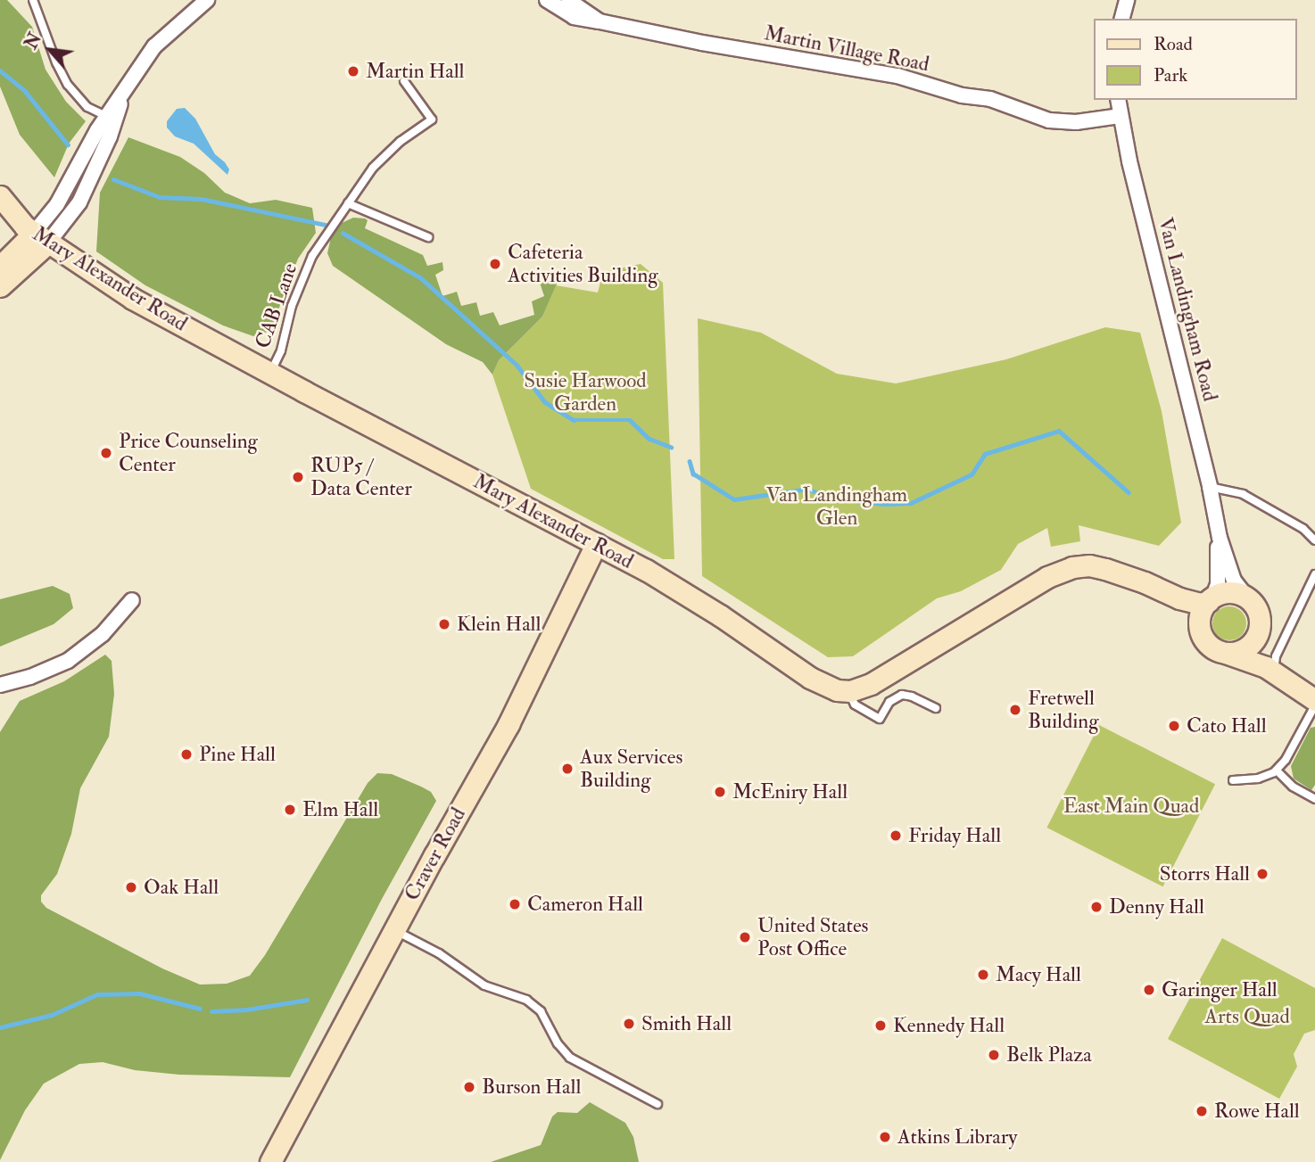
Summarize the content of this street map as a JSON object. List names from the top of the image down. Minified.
{"streets":{"street":["Martin Village Road","Mary Alexander Road","Van Landingham Road","Craver Road"],"lane":["CAB Lane"]},"crossings":[["Martin Village Road","Van Landingham Road"],["Mary Alexander Road","CAB Lane"],["Mary Alexander Road","Craver Road"]],"parks":["Susie Harwood Garden","Van Landingham Glen","East Main Quad","Arts Quad"],"places":["Martin Hall","Cafeteria Activities Building","Price Counseling Center","RUP5 / Data Center","Klein Hall","Fretwell Building","Cato Hall","Pine Hall","Aux Services Building","McEniry Hall","Elm Hall","Friday Hall","Storrs Hall","Oak Hall","Cameron Hall","Denny Hall","United States Post Office","Macy Hall","Garinger Hall","Smith Hall","Kennedy Hall","Belk Plaza","Burson Hall","Rowe Hall","Atkins Library"],"legend":["Road","Park"],"north":"top left"}
